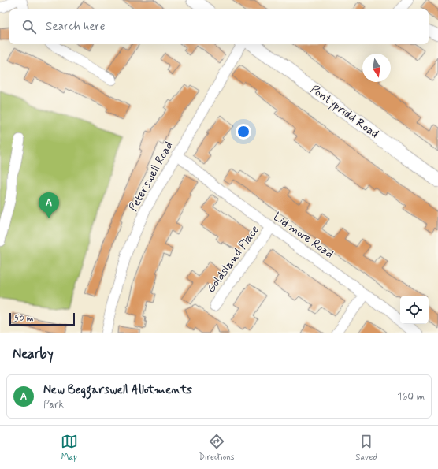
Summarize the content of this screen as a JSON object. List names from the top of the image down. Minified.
{"streets":{"main road":["Pontypridd Road"],"street":["Peterswell Road","Lidmore Road","Goldsland Place"]},"crossings":[["Peterswell Road","Lidmore Road"],["Lidmore Road","Goldsland Place"]],"scale_bar":"50 m","north":"bottom","page":{"search":"Search here","pins":"A","scale":"50 m","heading":"Nearby","list":[{"mark":"A","name":"New Beggarswell Allotments","note":"Park","value":"160 m"}],"nav":["Map","Directions","Saved"]}}
